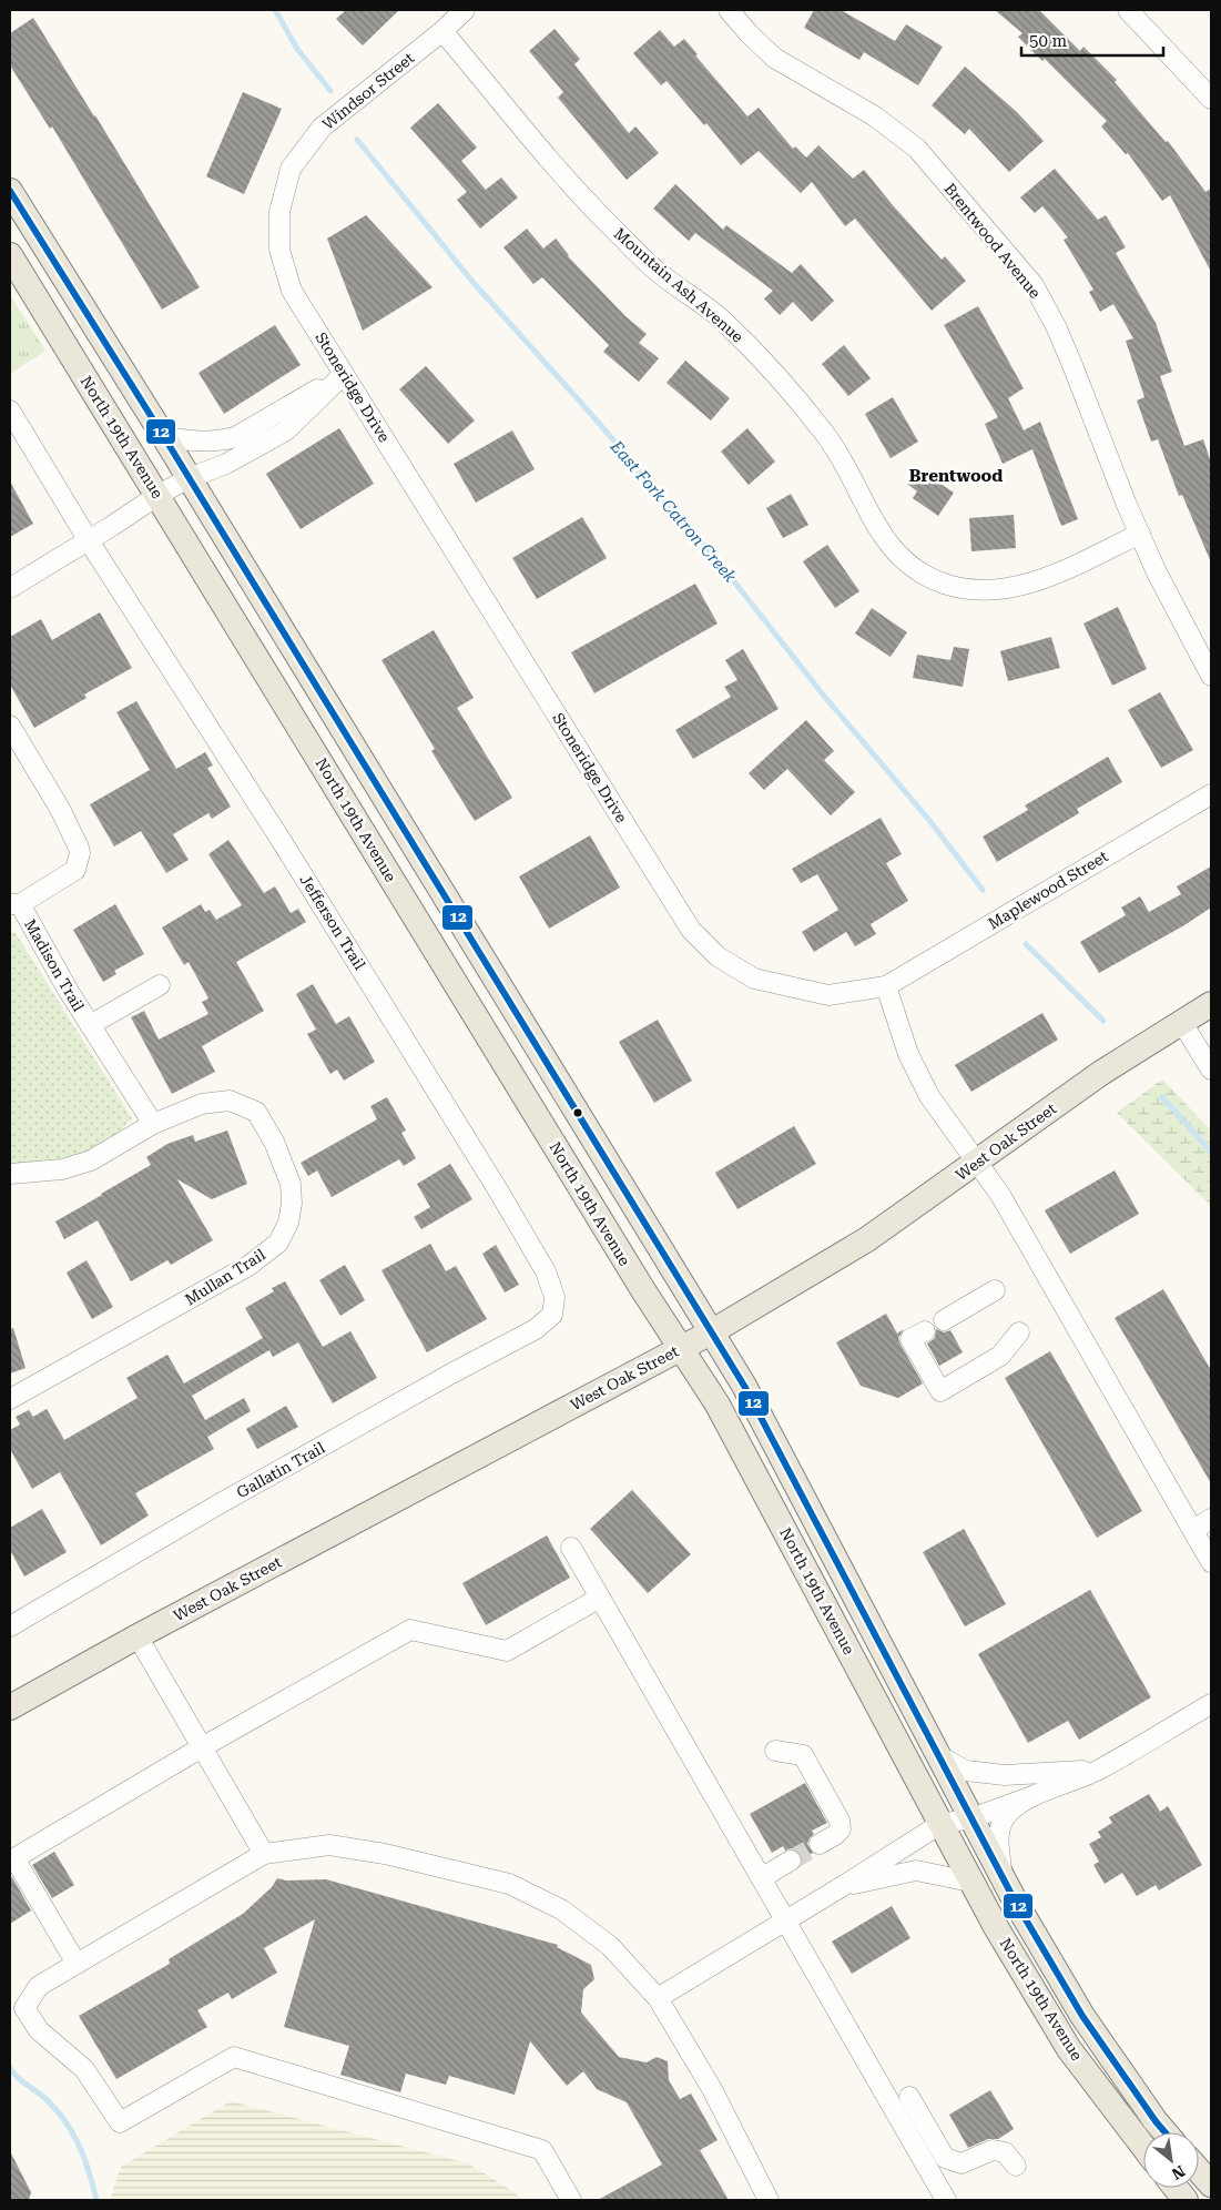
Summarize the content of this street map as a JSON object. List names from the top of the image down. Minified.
{"streets":{"main road":["North 19th Avenue","West Oak Street"],"street":["Windsor Street","Brentwood Avenue","Mountain Ash Avenue","Stoneridge Drive","Maplewood Street","Jefferson Trail","Madison Trail","Mullan Trail","Gallatin Trail"]},"crossings":[["Windsor Street","Mountain Ash Avenue"],["Windsor Street","Stoneridge Drive"],["Brentwood Avenue","Mountain Ash Avenue"],["Stoneridge Drive","Maplewood Street"],["North 19th Avenue","West Oak Street"],["Jefferson Trail","Gallatin Trail"],["Madison Trail","Mullan Trail"]],"districts":["Brentwood"],"water":["East Fork Catron Creek"],"lines":["transit line 12"],"scale_bar":"50 m","north":"bottom right"}
